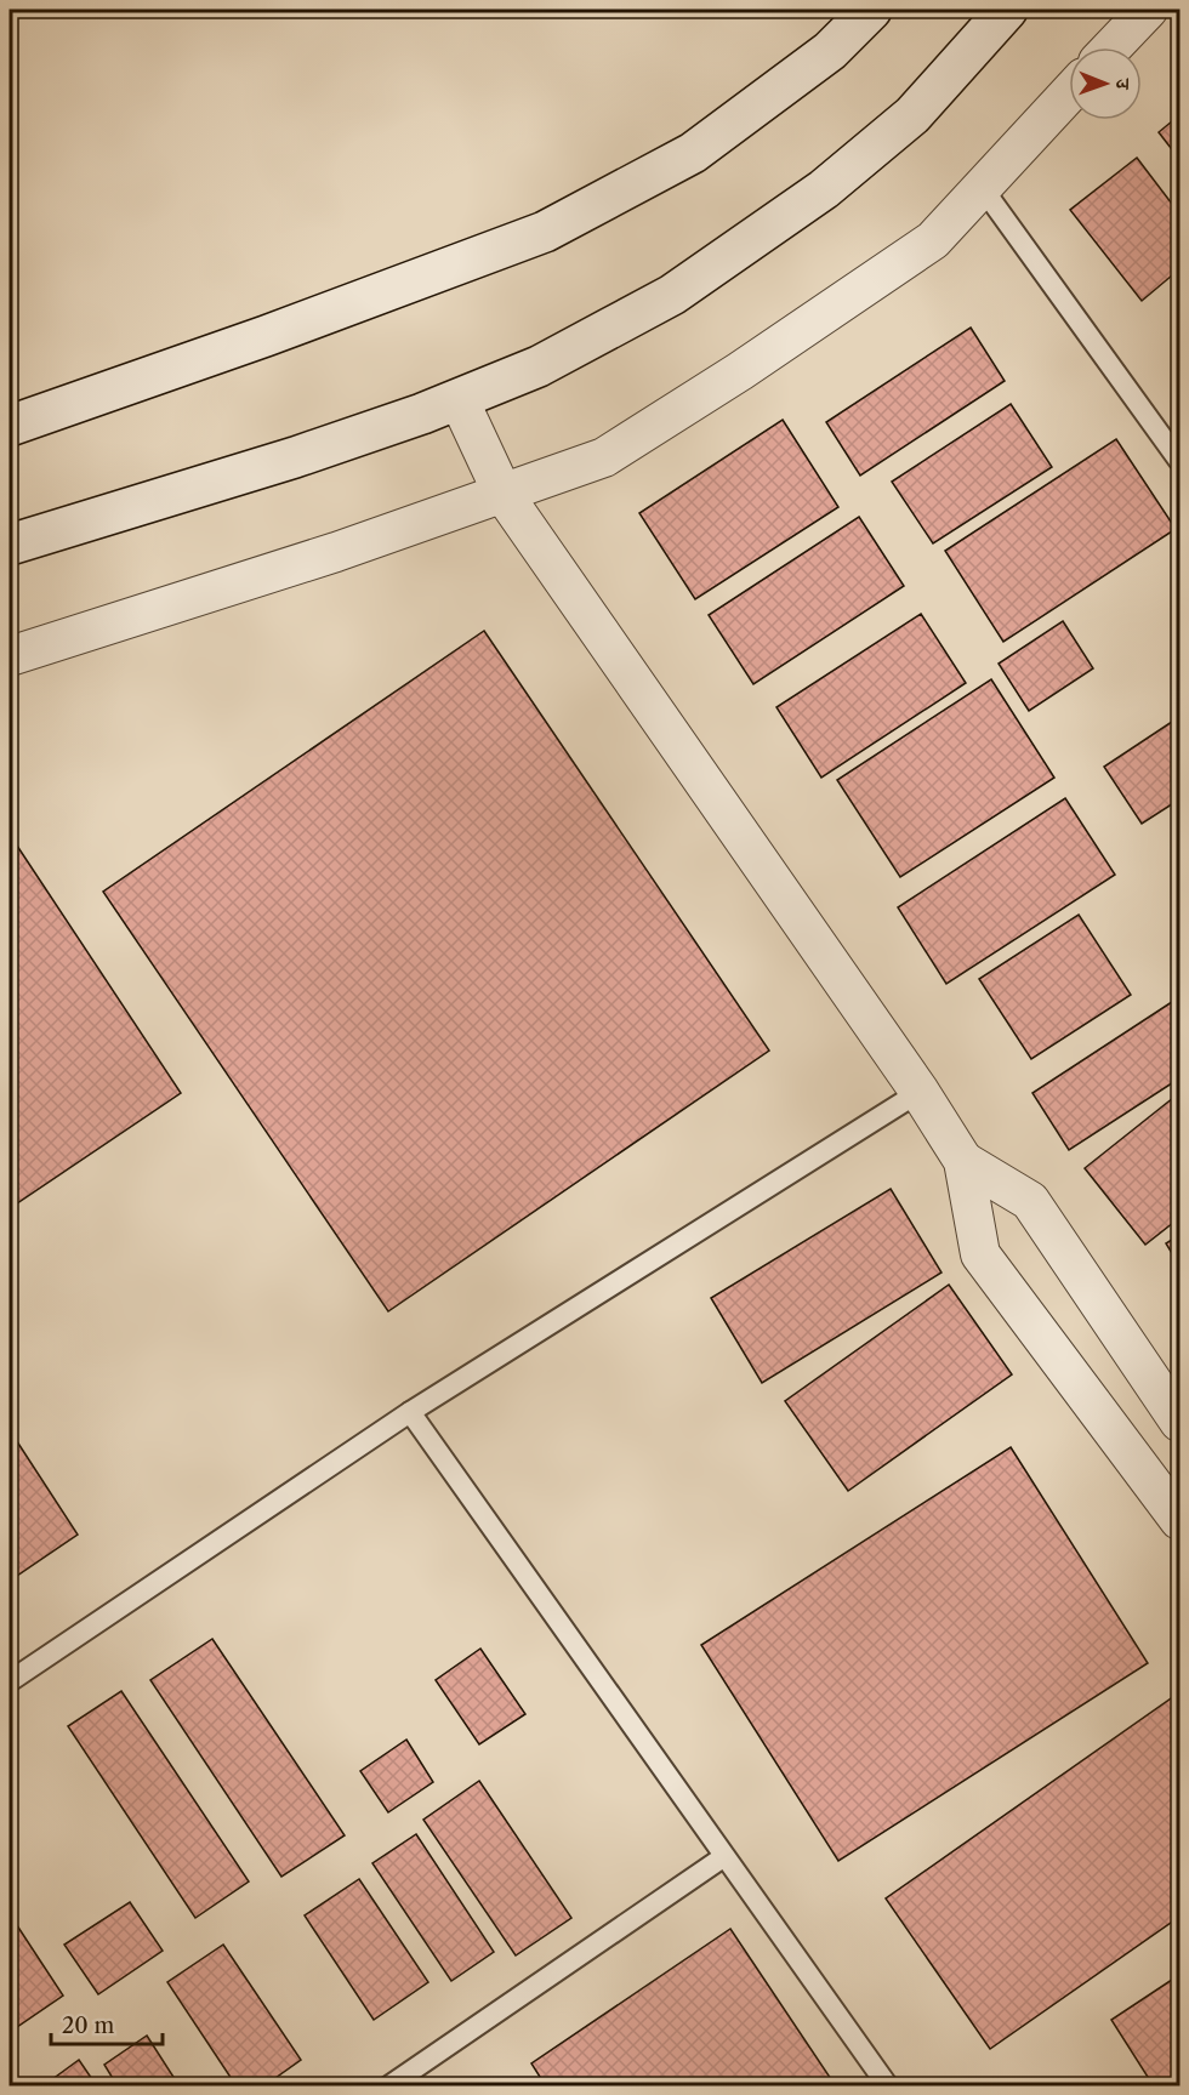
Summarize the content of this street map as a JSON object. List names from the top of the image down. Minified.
{"scale_bar":"20 m","north":"right"}
